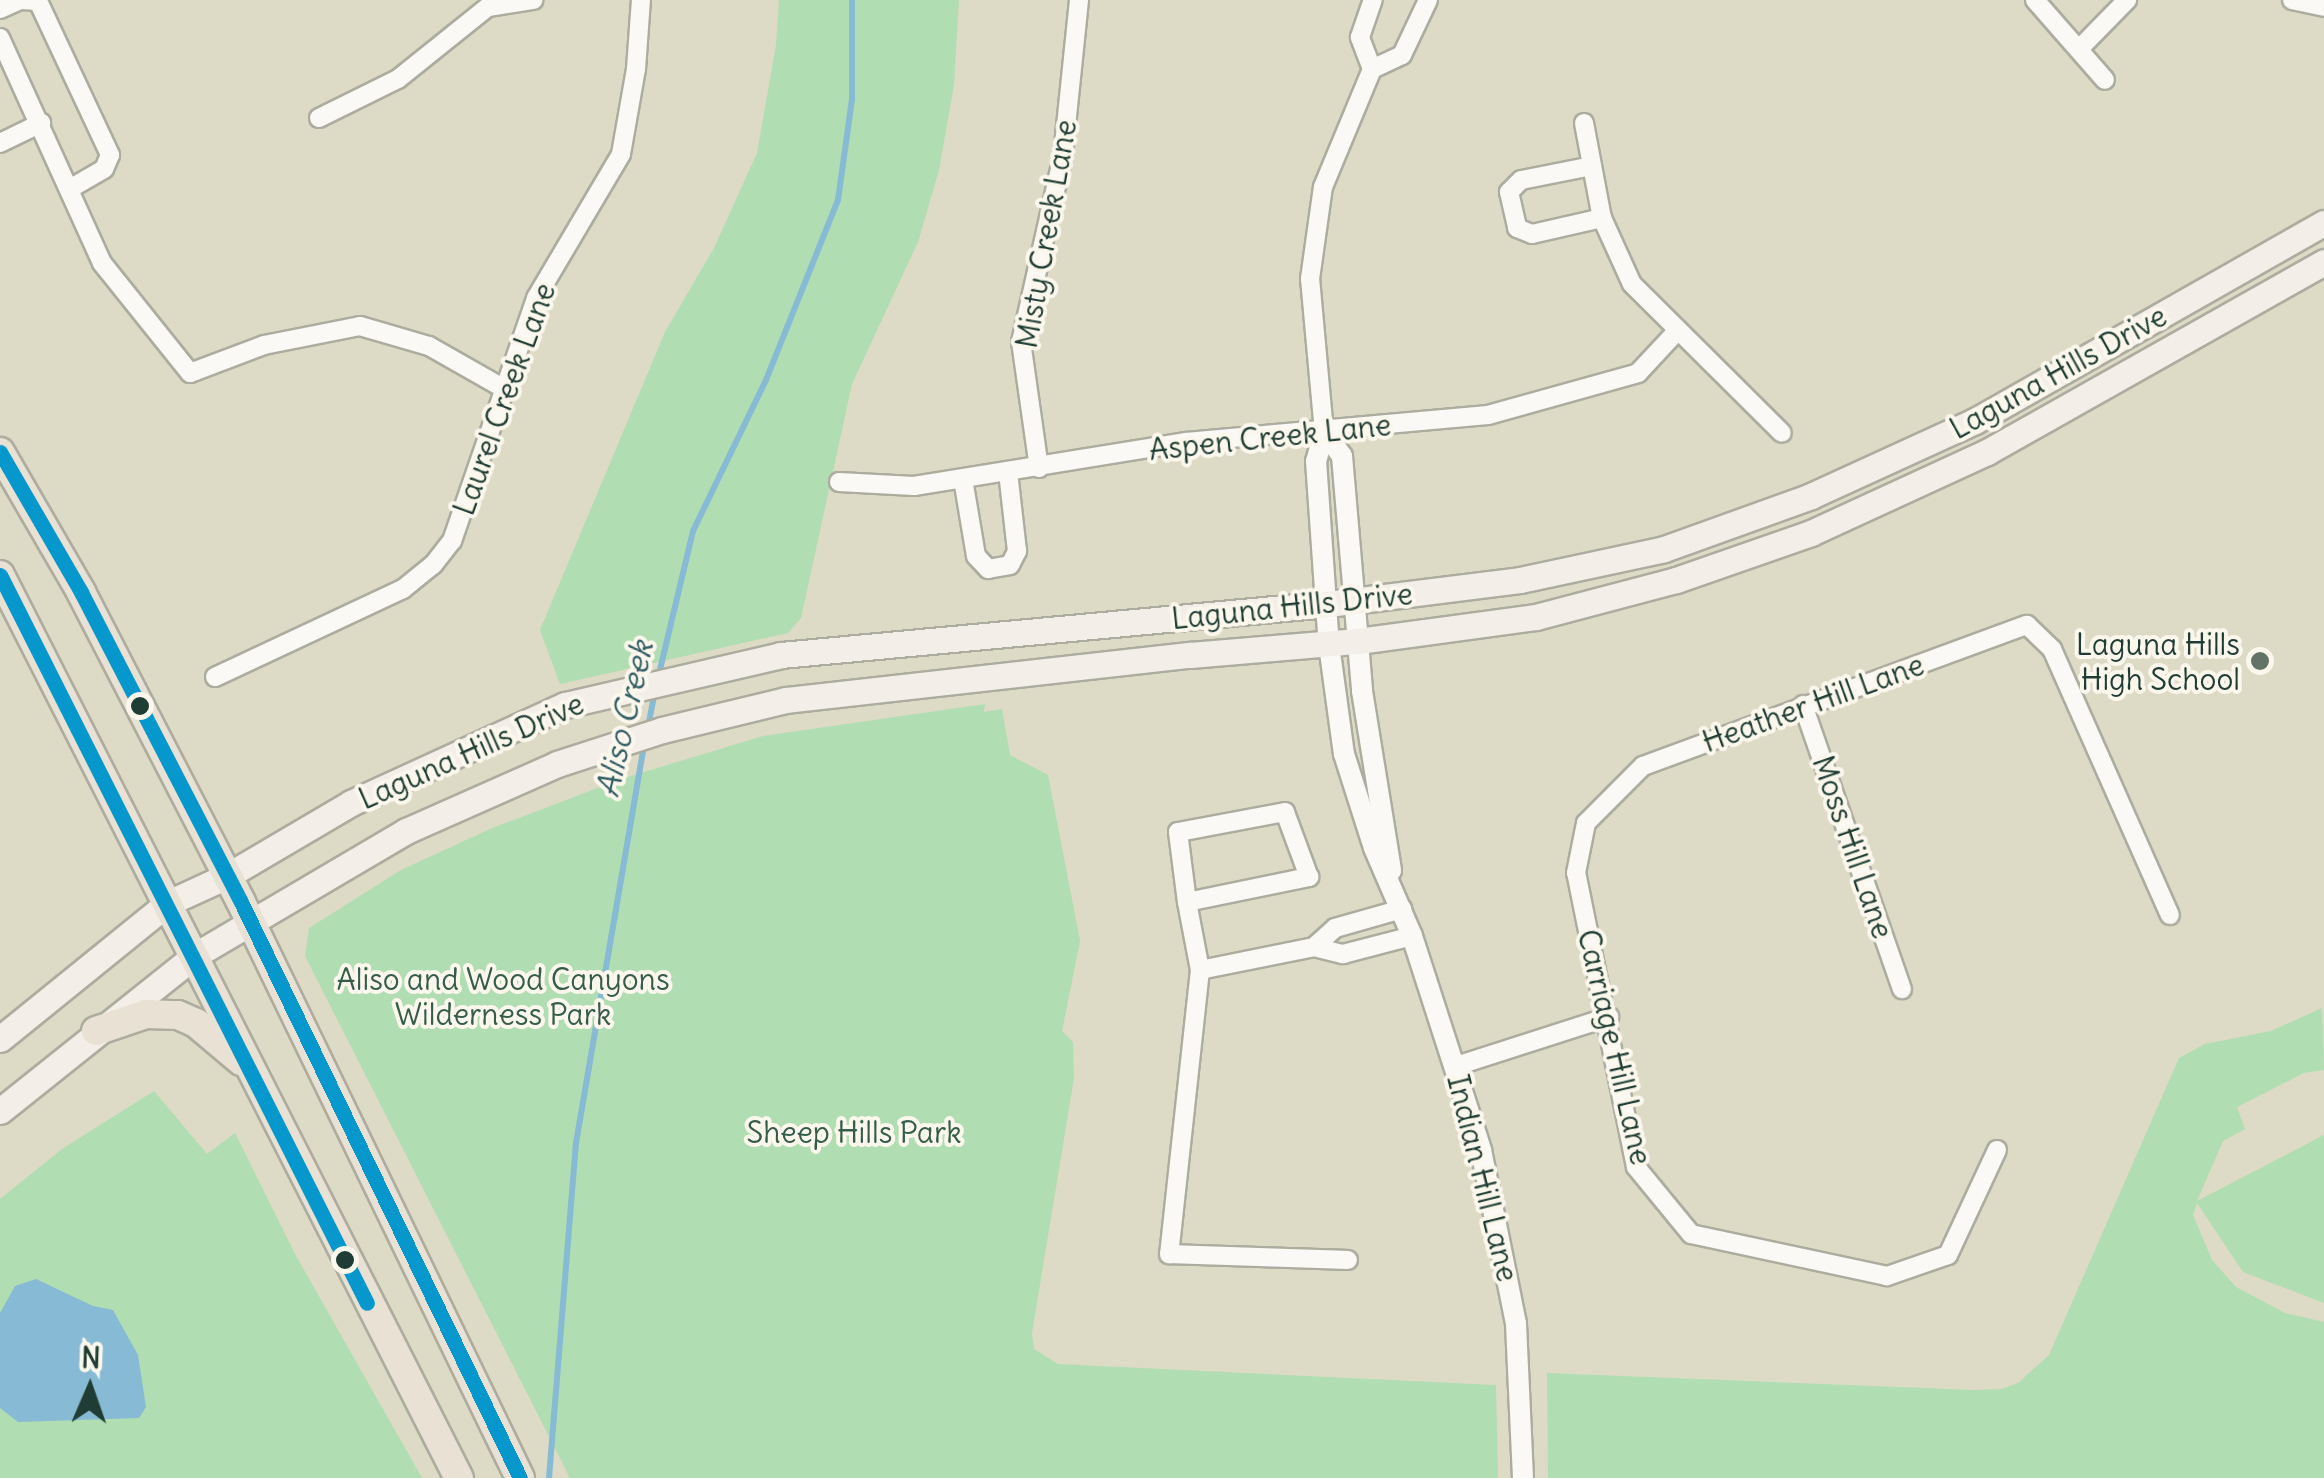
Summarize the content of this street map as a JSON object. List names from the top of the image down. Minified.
{"streets":{"main road":["Laguna Hills Drive"],"street":["Misty Creek Lane","Laurel Creek Lane","Aspen Creek Lane","Heather Hill Lane","Moss Hill Lane","Carriage Hill Lane","Indian Hill Lane"]},"crossings":[["Misty Creek Lane","Aspen Creek Lane"],["Laguna Hills Drive","Indian Hill Lane"],["Aspen Creek Lane","Indian Hill Lane"],["Heather Hill Lane","Moss Hill Lane"],["Heather Hill Lane","Carriage Hill Lane"]],"water":["Aliso Creek"],"parks":["Aliso and Wood Canyons Wilderness Park","Sheep Hills Park"],"places":["Laguna Hills High School"],"north":"top"}
